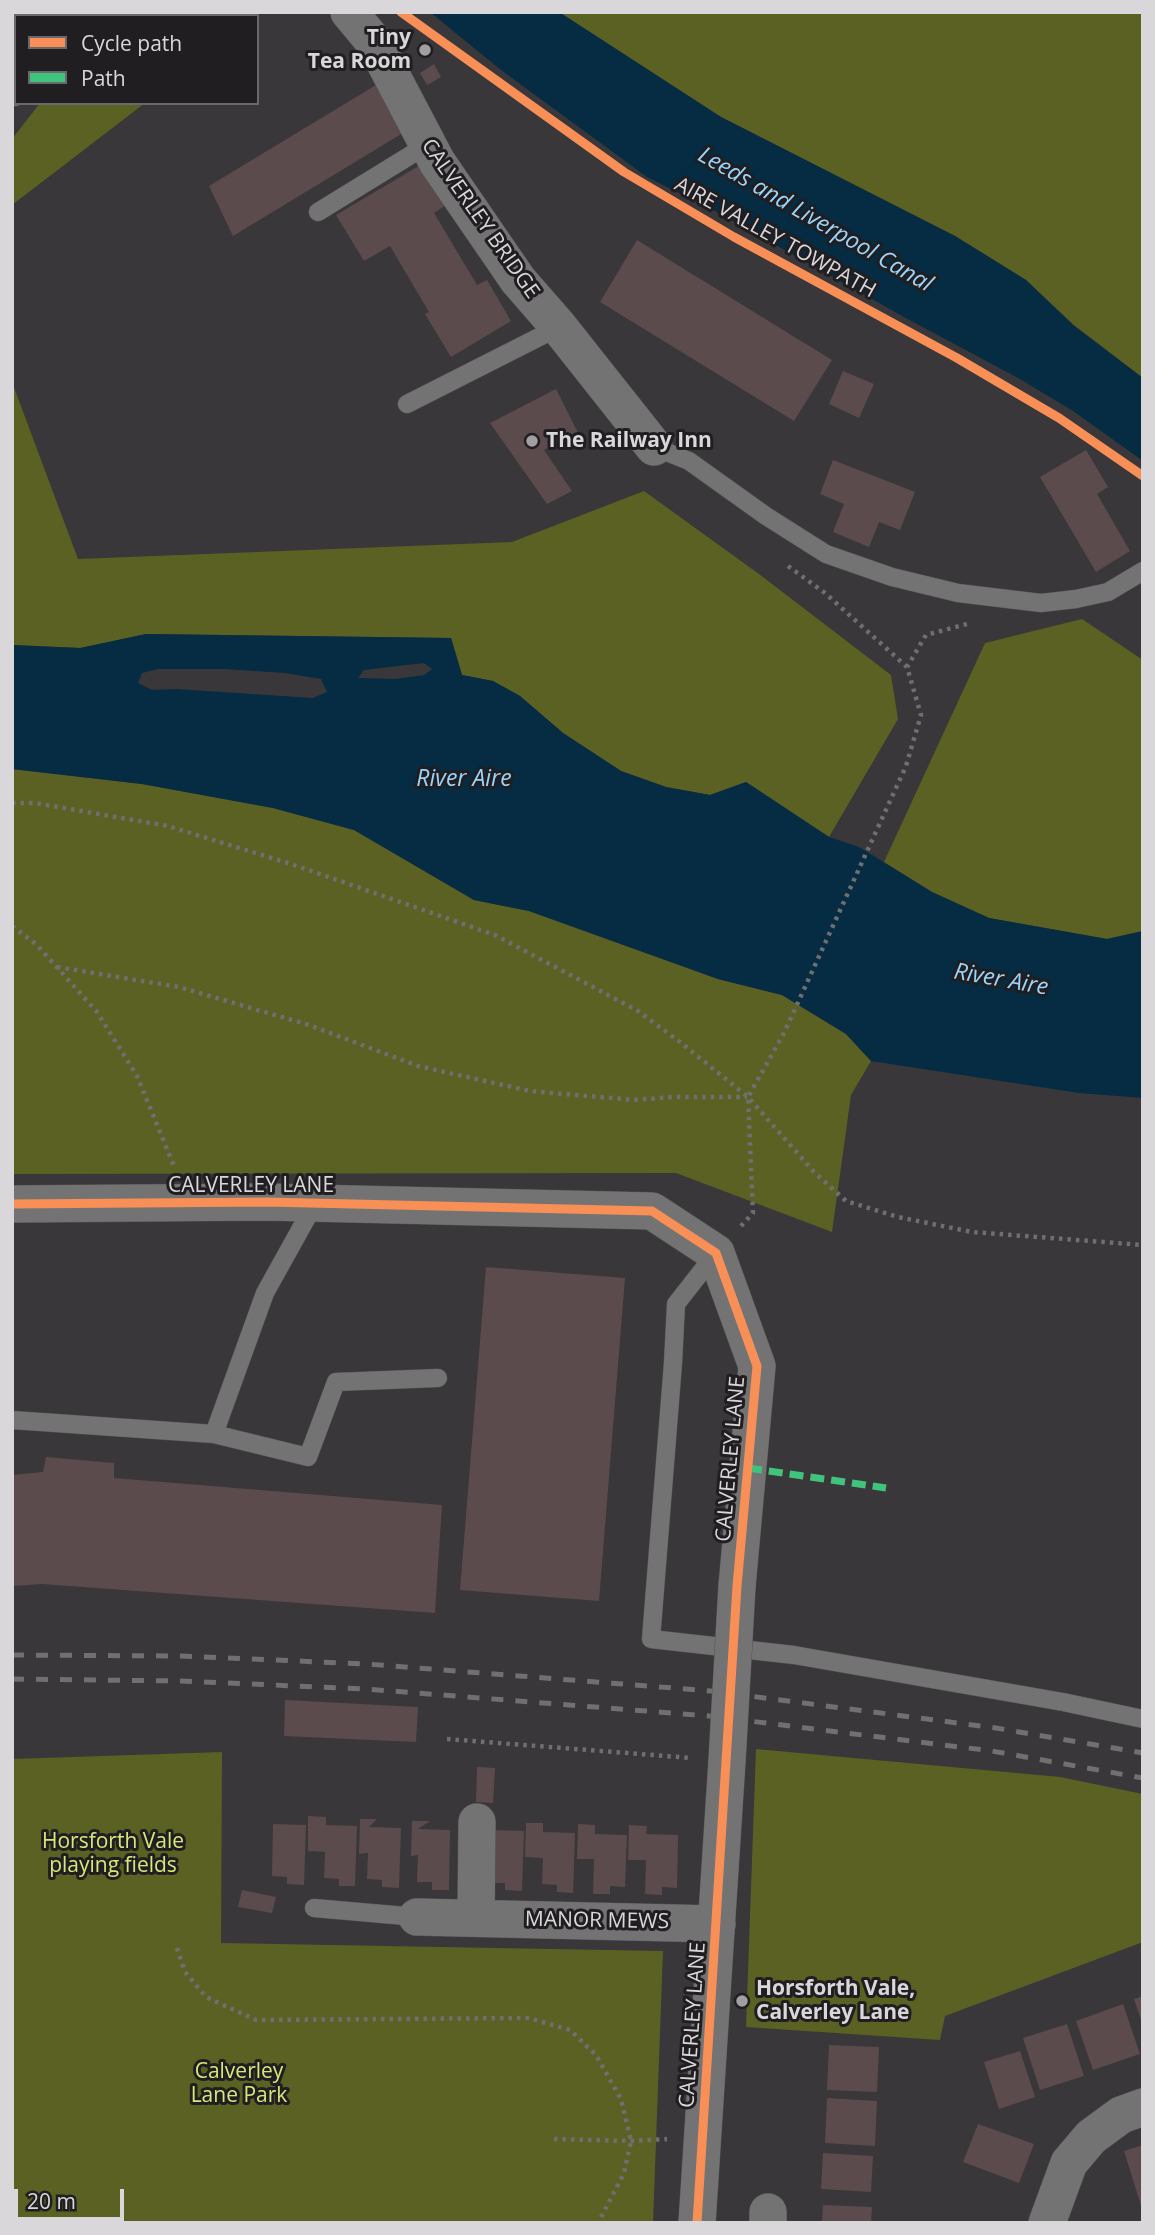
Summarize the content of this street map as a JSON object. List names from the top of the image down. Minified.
{"streets":{"street":["CALVERLEY BRIDGE","CALVERLEY LANE","MANOR MEWS"],"cycle path":["AIRE VALLEY TOWPATH"]},"crossings":[["CALVERLEY LANE","MANOR MEWS"]],"water":["Leeds and Liverpool Canal","River Aire"],"parks":["Horsforth Vale playing fields","Calverley Lane Park"],"places":["Tiny Tea Room","The Railway Inn","Horsforth Vale, Calverley Lane"],"legend":["Cycle path","Path"],"scale_bar":"20 m"}
